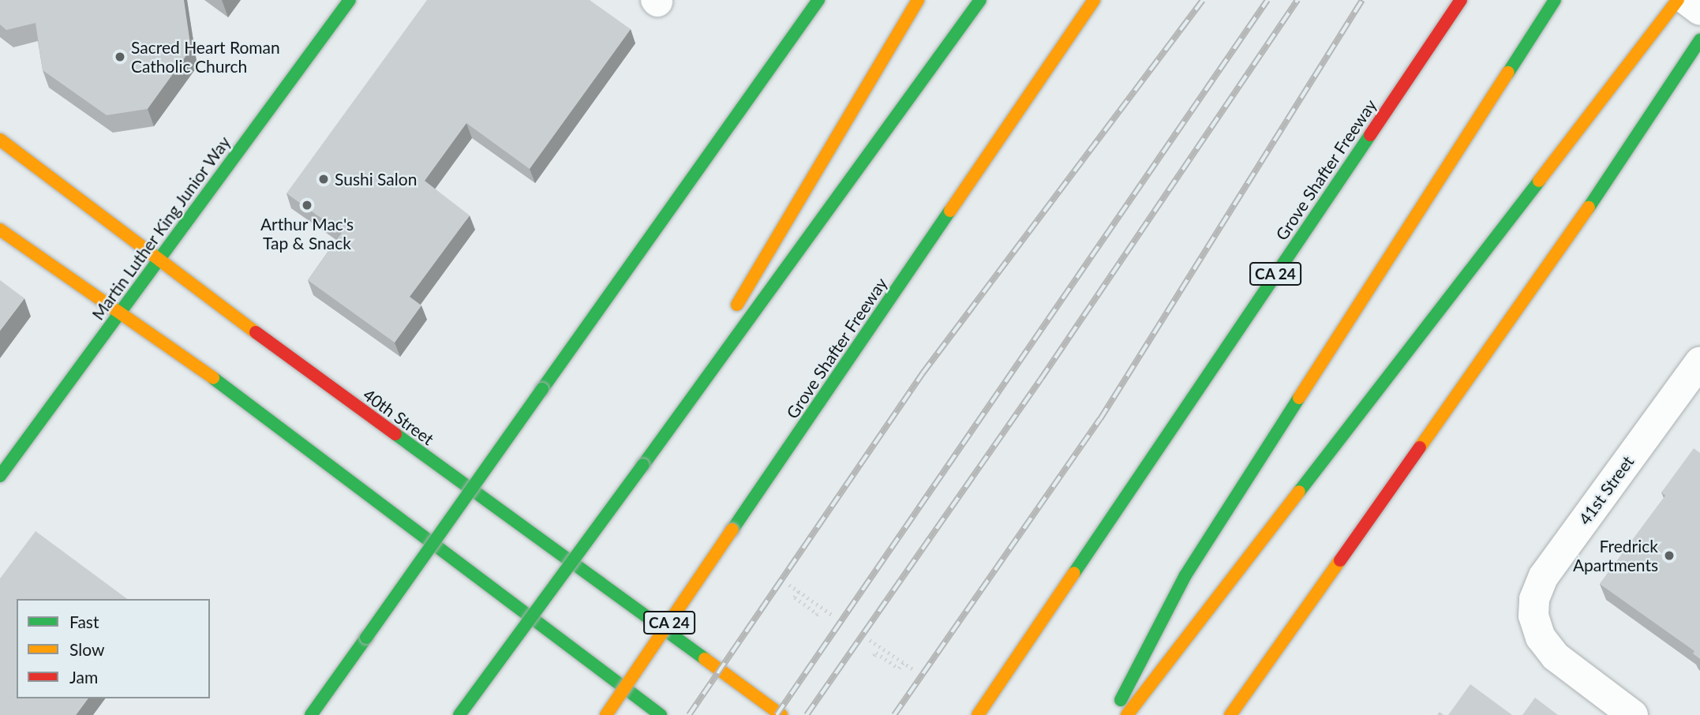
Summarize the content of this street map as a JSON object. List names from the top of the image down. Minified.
{"streets":{"main road":["Grove Shafter Freeway","Martin Luther King Junior Way","CA 24","40th Street"],"street":["41st Street"]},"crossings":[["Martin Luther King Junior Way","40th Street"]],"places":["Sacred Heart Roman Catholic Church","Sushi Salon","Arthur Mac's Tap & Snack","Fredrick Apartments"],"legend":["Fast","Slow","Jam"]}
